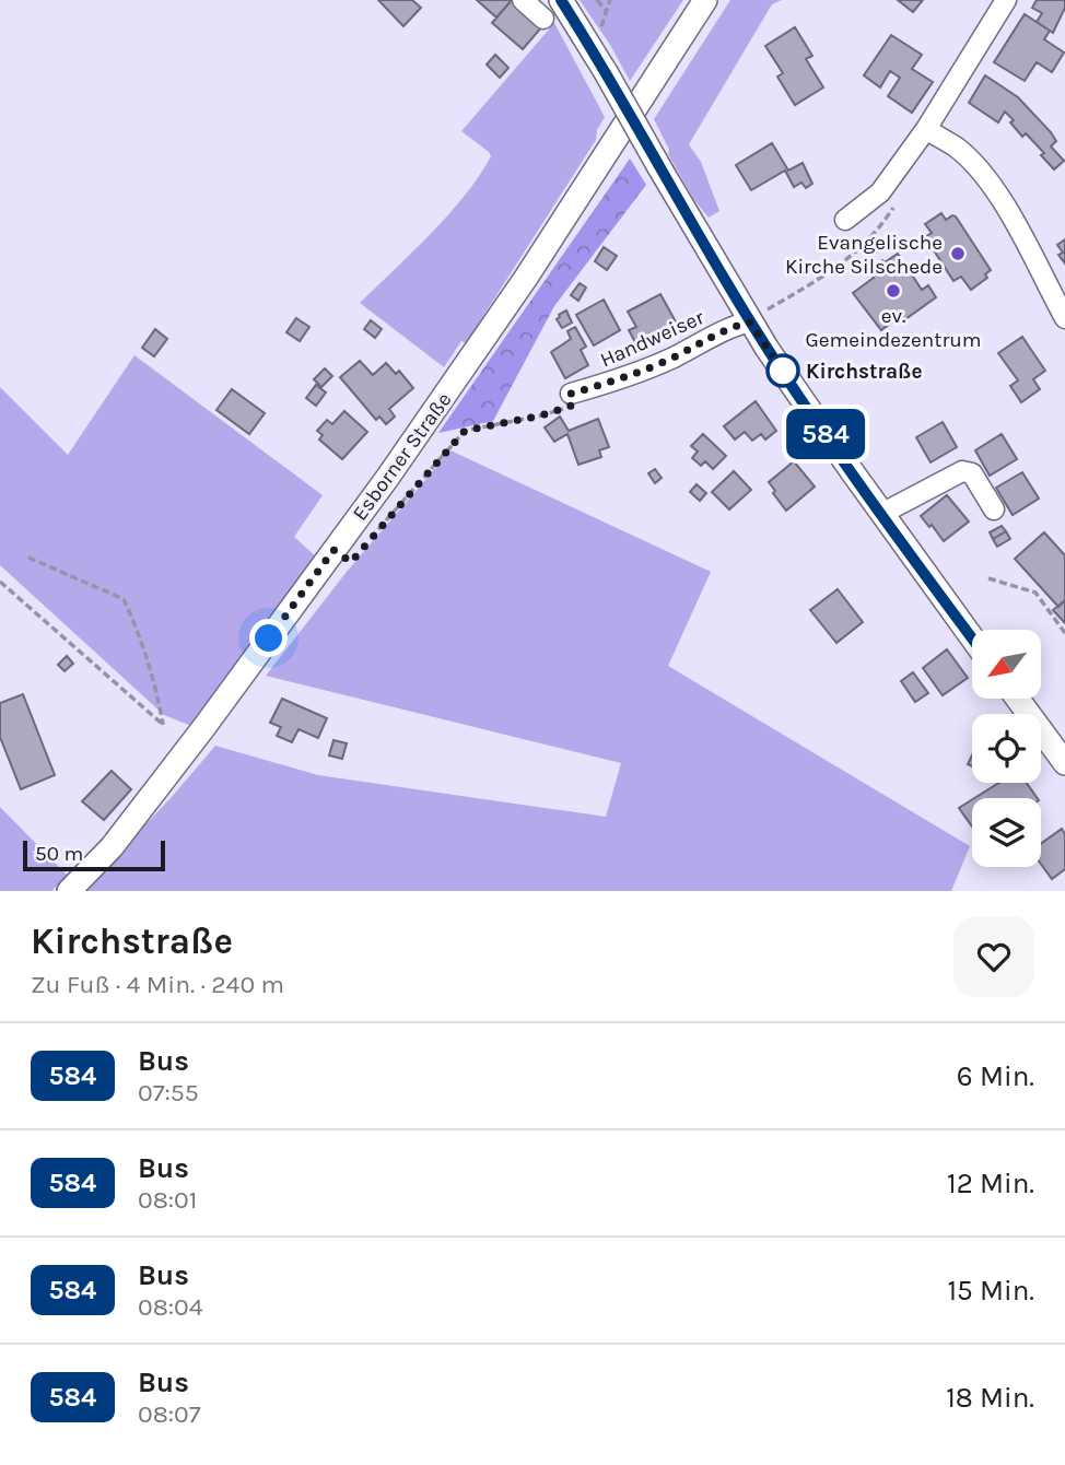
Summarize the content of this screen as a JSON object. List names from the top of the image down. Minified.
{"streets":{"main road":["Esborner Straße"],"street":["Handweiser"]},"places":["Evangelische Kirche Silschede","ev. Gemeindezentrum","Kirchstraße"],"lines":["bus line 584"],"scale_bar":"50 m","north":"bottom left","page":{"on_map":"584","scale":"50 m","heading":["Kirchstraße","Zu Fuß · 4 Min. · 240 m"],"list":[{"mark":"584","name":"Bus","note":"07:55","value":"6 Min."},{"mark":"584","name":"Bus","note":"08:01","value":"12 Min."},{"mark":"584","name":"Bus","note":"08:04","value":"15 Min."},{"mark":"584","name":"Bus","note":"08:07","value":"18 Min."}]}}
